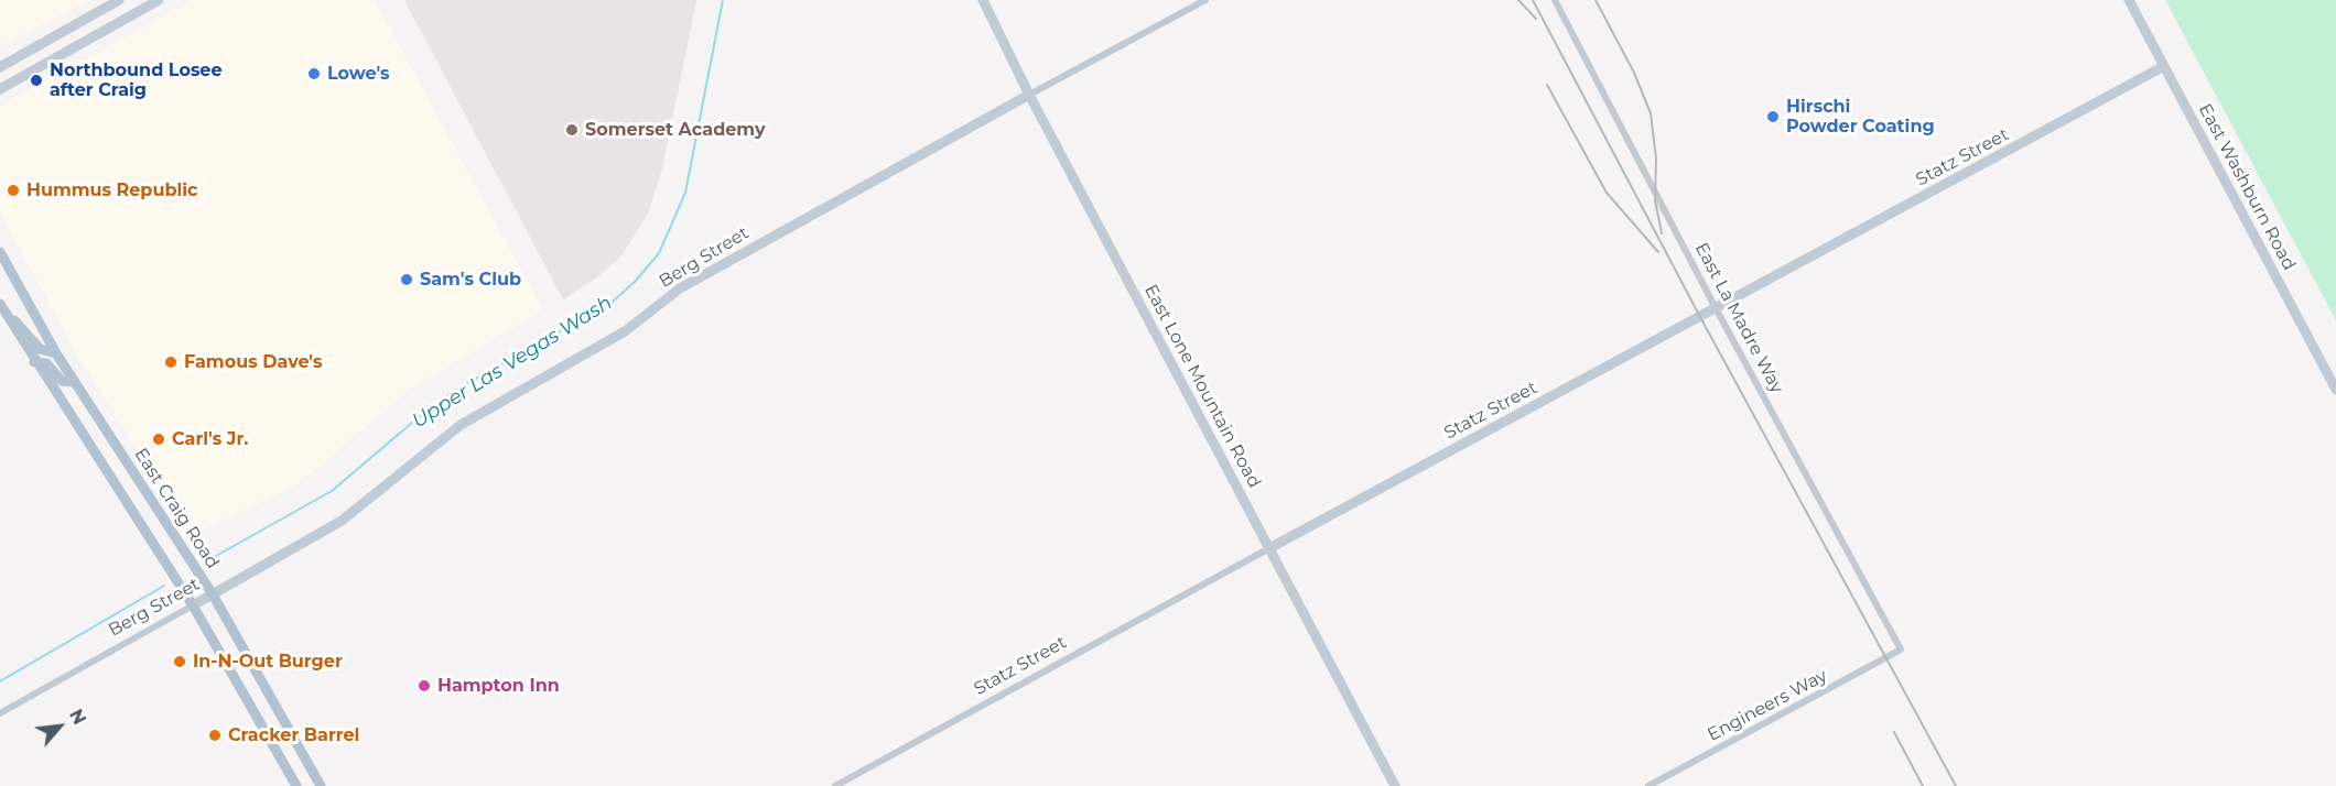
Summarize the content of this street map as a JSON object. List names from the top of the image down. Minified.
{"streets":{"main road":["East Craig Road"],"street":["Statz Street","East Washburn Road","Berg Street","East La Madre Way","East Lone Mountain Road","Engineers Way"]},"crossings":[["Statz Street","East Washburn Road"],["Statz Street","East La Madre Way"],["Statz Street","East Lone Mountain Road"],["Berg Street","East Lone Mountain Road"],["Berg Street","East Craig Road"],["East La Madre Way","Engineers Way"]],"water":["Upper Las Vegas Wash"],"places":["Lowe's","Northbound Losee after Craig","Hirschi Powder Coating","Somerset Academy","Hummus Republic","Sam's Club","Famous Dave's","Carl's Jr.","In-N-Out Burger","Hampton Inn","Cracker Barrel"],"north":"top right"}
